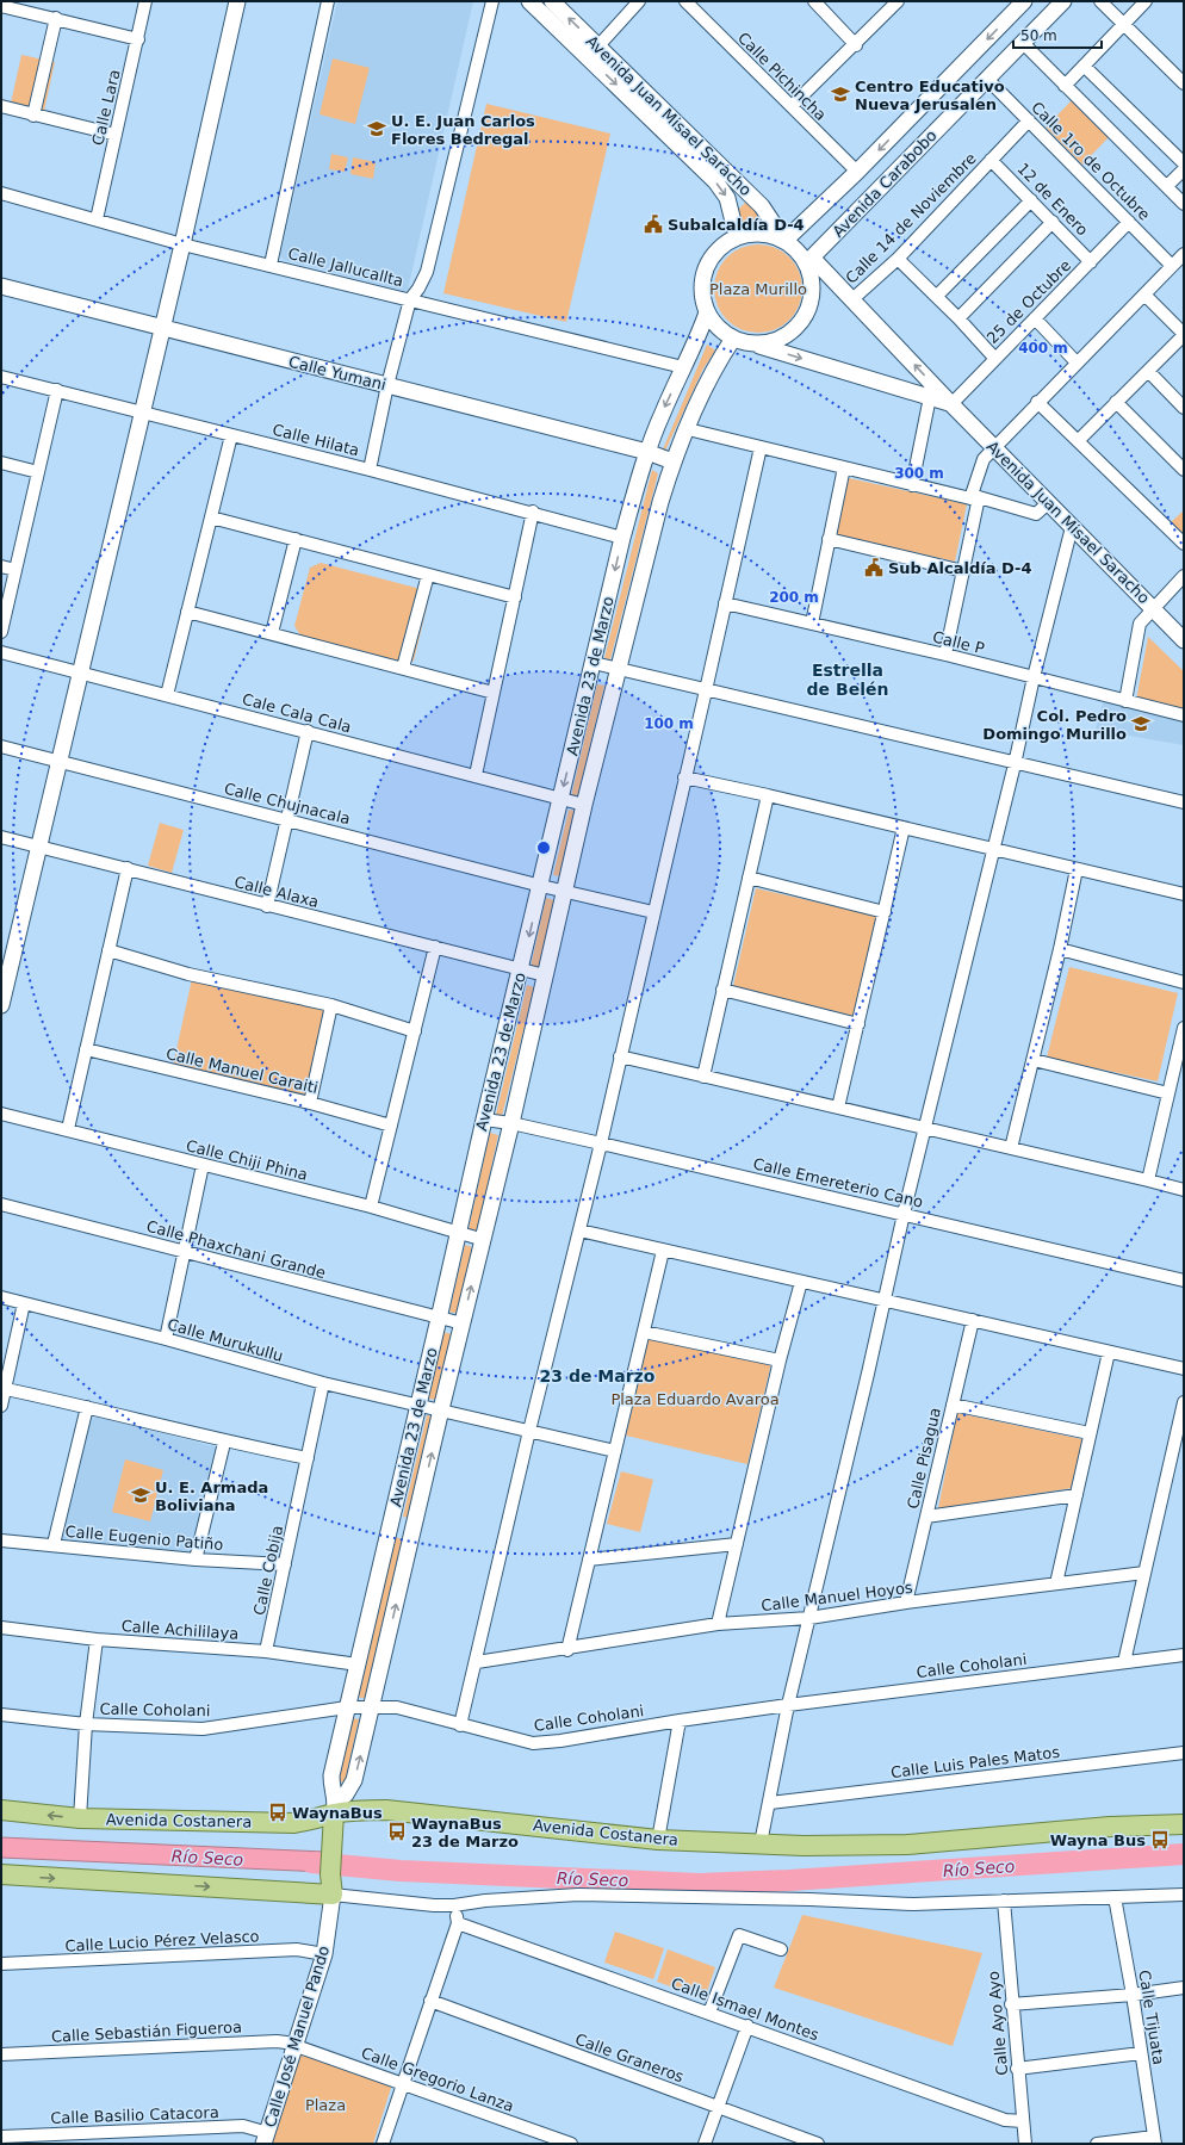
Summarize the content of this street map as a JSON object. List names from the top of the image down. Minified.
{"streets":{"main road":["Avenida Costanera","Calle José Manuel Pando"],"street":["Calle Pichincha","Calle Lara","Avenida Juan Misael Saracho","Calle 1ro de Octubre","Avenida Carabobo","12 de Enero","Calle 14 de Noviembre","Calle Jallucallta","25 de Octubre","Calle Yumani","Calle Hilata","Calle P","Avenida 23 de Marzo","Cale Cala Cala","Calle Chujnacala","Calle Alaxa","Calle Manuel Caraiti","Calle Chiji Phina","Calle Emereterio Cano","Calle Phaxchani Grande","Calle Murukullu","Calle Pisagua","Calle Eugenio Patiño","Calle Cobija","Calle Manuel Hoyos","Calle Achililaya","Calle Coholani","Calle Luis Pales Matos","Calle Lucio Pérez Velasco","Calle Ismael Montes","Calle Tijuata","Calle Ayo Ayo","Calle Sebastián Figueroa","Calle Graneros","Calle Gregorio Lanza","Calle Basilio Catacora"]},"crossings":[["Calle Pichincha","Avenida Carabobo"],["Calle Lara","Calle Jallucallta"],["Avenida Juan Misael Saracho","Avenida Carabobo"],["Avenida Juan Misael Saracho","Calle 14 de Noviembre"],["Avenida Juan Misael Saracho","25 de Octubre"],["Avenida Juan Misael Saracho","Avenida 23 de Marzo"],["Calle 1ro de Octubre","Avenida Carabobo"],["Calle 1ro de Octubre","Calle 14 de Noviembre"],["Calle 1ro de Octubre","25 de Octubre"],["Avenida Carabobo","Avenida 23 de Marzo"],["12 de Enero","Calle 14 de Noviembre"],["12 de Enero","25 de Octubre"],["Calle Jallucallta","Avenida 23 de Marzo"],["Calle Yumani","Avenida 23 de Marzo"],["Calle Hilata","Avenida 23 de Marzo"],["Avenida 23 de Marzo","Cale Cala Cala"],["Avenida 23 de Marzo","Calle Chujnacala"],["Avenida 23 de Marzo","Calle Alaxa"],["Avenida 23 de Marzo","Calle Chiji Phina"],["Avenida 23 de Marzo","Calle Emereterio Cano"],["Avenida 23 de Marzo","Calle Phaxchani Grande"],["Avenida 23 de Marzo","Calle Murukullu"],["Avenida 23 de Marzo","Calle Achililaya"],["Avenida 23 de Marzo","Calle Coholani"],["Avenida 23 de Marzo","Avenida Costanera"],["Avenida 23 de Marzo","Calle José Manuel Pando"],["Calle Murukullu","Calle Cobija"],["Calle Pisagua","Calle Manuel Hoyos"],["Calle Eugenio Patiño","Calle Cobija"],["Calle Cobija","Calle Achililaya"],["Avenida Costanera","Calle José Manuel Pando"],["Calle Lucio Pérez Velasco","Calle José Manuel Pando"],["Calle Ismael Montes","Calle Ayo Ayo"],["Calle Sebastián Figueroa","Calle José Manuel Pando"],["Calle Sebastián Figueroa","Calle Gregorio Lanza"],["Calle José Manuel Pando","Calle Gregorio Lanza"],["Calle José Manuel Pando","Calle Basilio Catacora"]],"districts":["Estrella de Belén","23 de Marzo"],"water":["Río Seco"],"parks":["Plaza Murillo","Plaza Eduardo Avaroa","Plaza"],"places":{"school or university":["Centro Educativo Nueva Jerusalen","U. E. Juan Carlos Flores Bedregal","Col. Pedro Domingo Murillo","U. E. Armada Boliviana"],"public building":["Subalcaldía D-4","Sub Alcaldía D-4"],"bus stop":["WaynaBus","WaynaBus 23 de Marzo","Wayna Bus"]},"scale_bar":"50 m","rings":["400 m","300 m","200 m","100 m"]}
